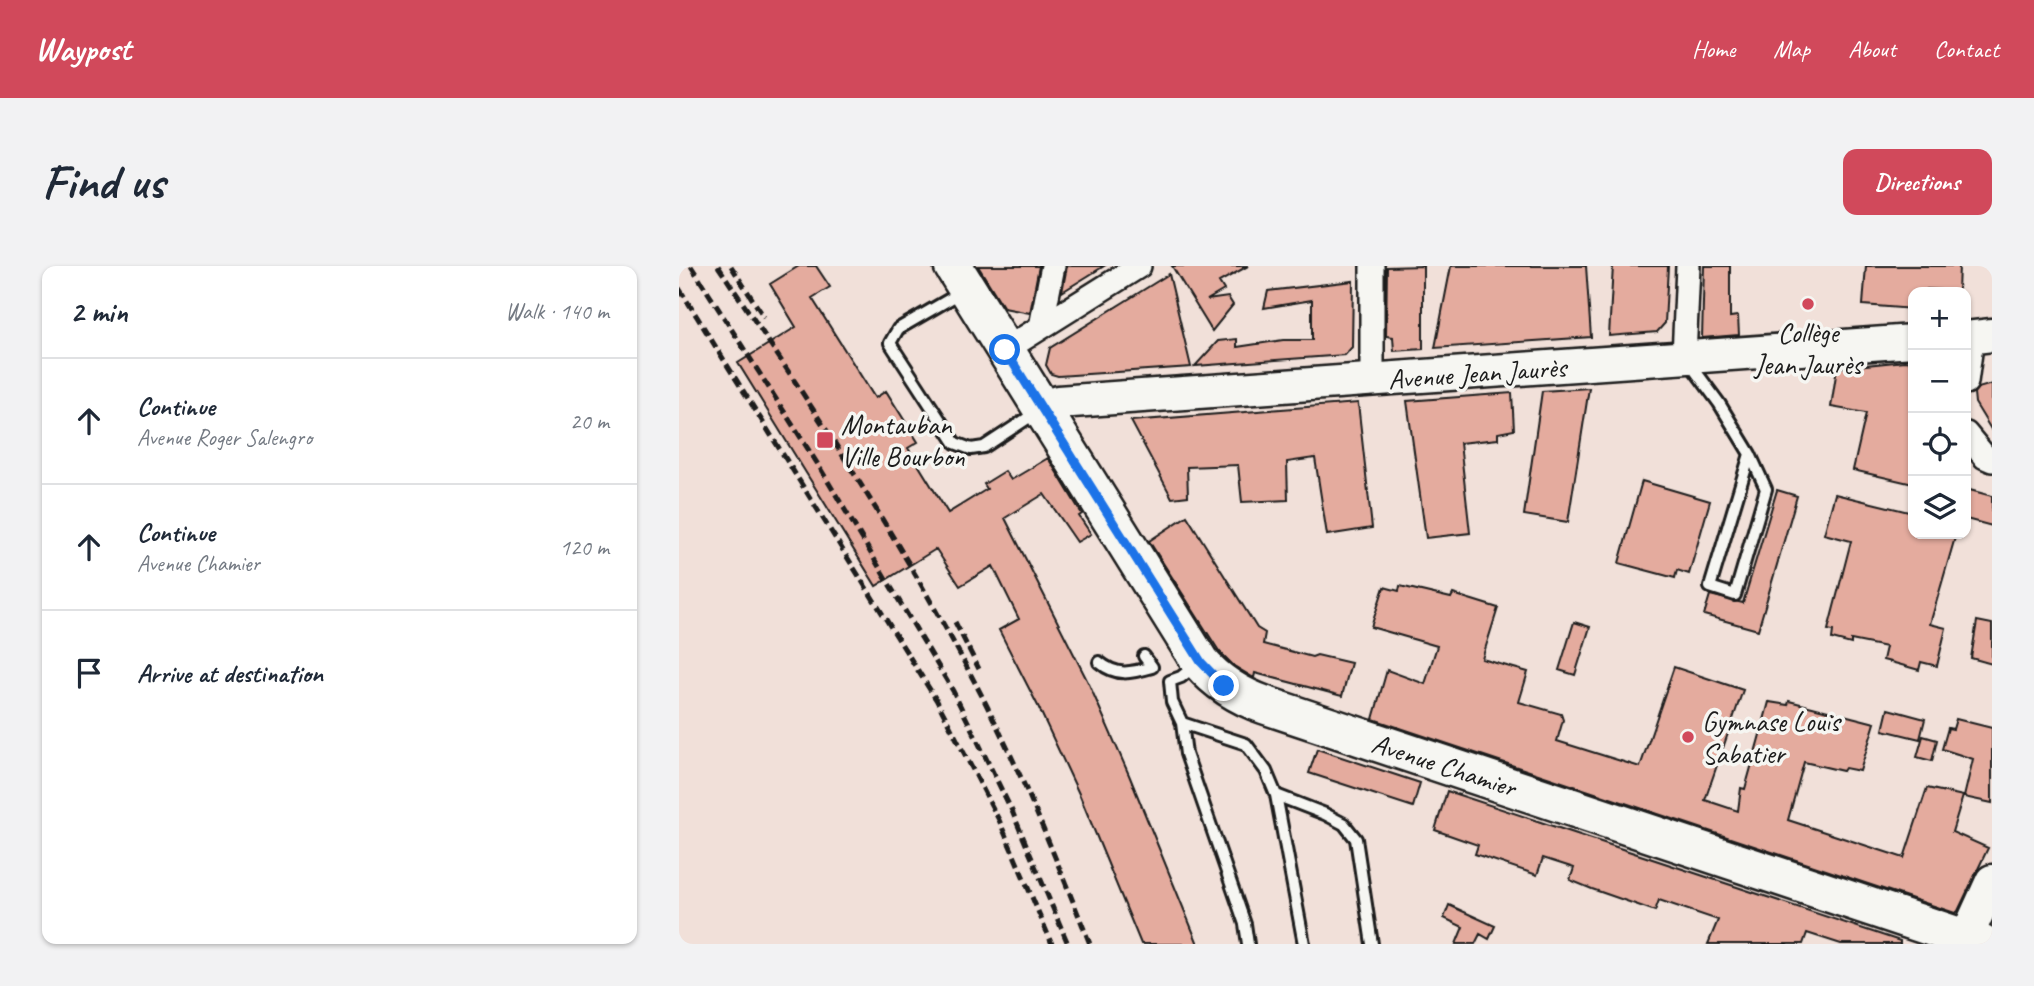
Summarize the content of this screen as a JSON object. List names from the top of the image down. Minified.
{"streets":{"main road":["Avenue Chamier"],"street":["Avenue Jean Jaurès"]},"crossings":[["Avenue Jean Jaurès","Avenue Chamier"]],"places":{"other":["Collège Jean Jaurès","Gymnase Louis Sabatier"],"transit":["Montauban Ville Bourbon"]},"page":{"header":"Waypost","nav":["Home","Map","About","Contact"],"buttons":"Directions","title":"Find us","heading":["2 min","Walk · 140 m"],"map_buttons":["+","−"],"list":[["Continue","Avenue Roger Salengro","20 m"],["Continue","Avenue Chamier","120 m"],"Arrive at destination"]}}
